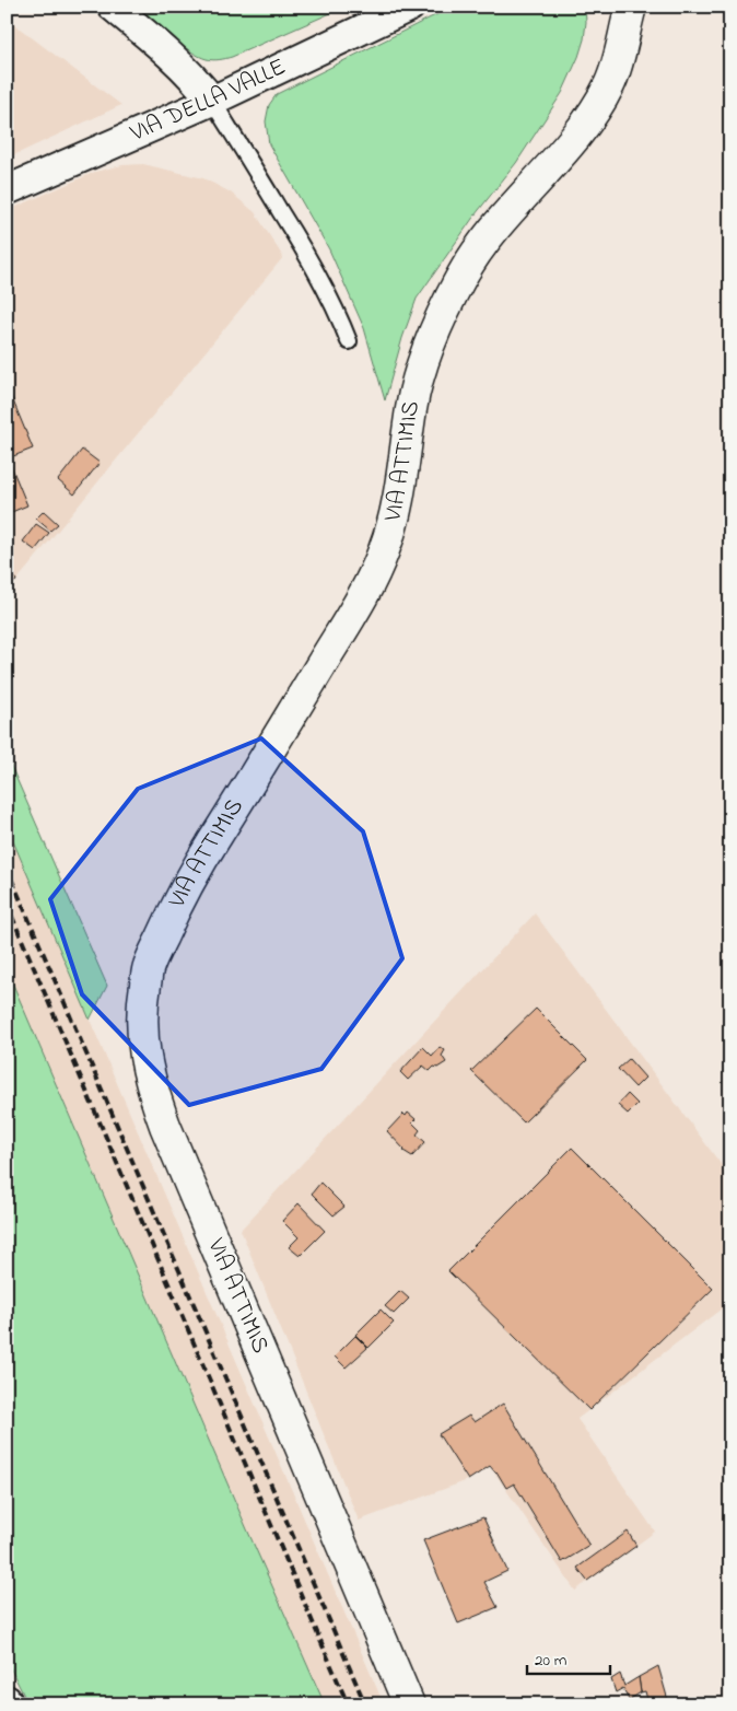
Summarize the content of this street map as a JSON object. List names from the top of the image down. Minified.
{"streets":{"street":["VIA DELLA VALLE","VIA ATTIMIS"]},"scale_bar":"20 m"}
